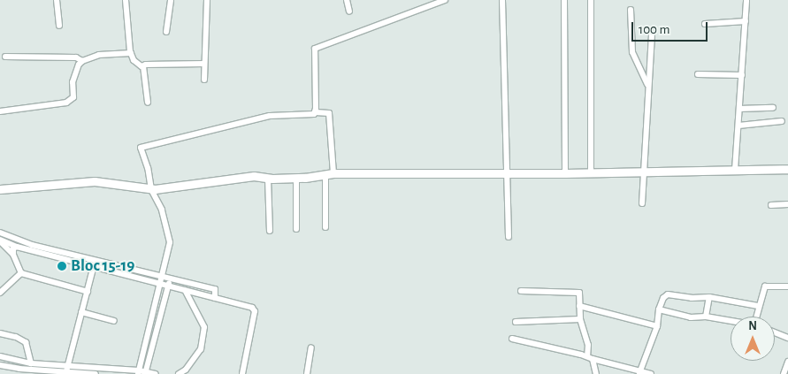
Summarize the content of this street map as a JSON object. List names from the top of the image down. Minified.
{"places":["Bloc 15-19"],"scale_bar":"100 m","north":"top"}
